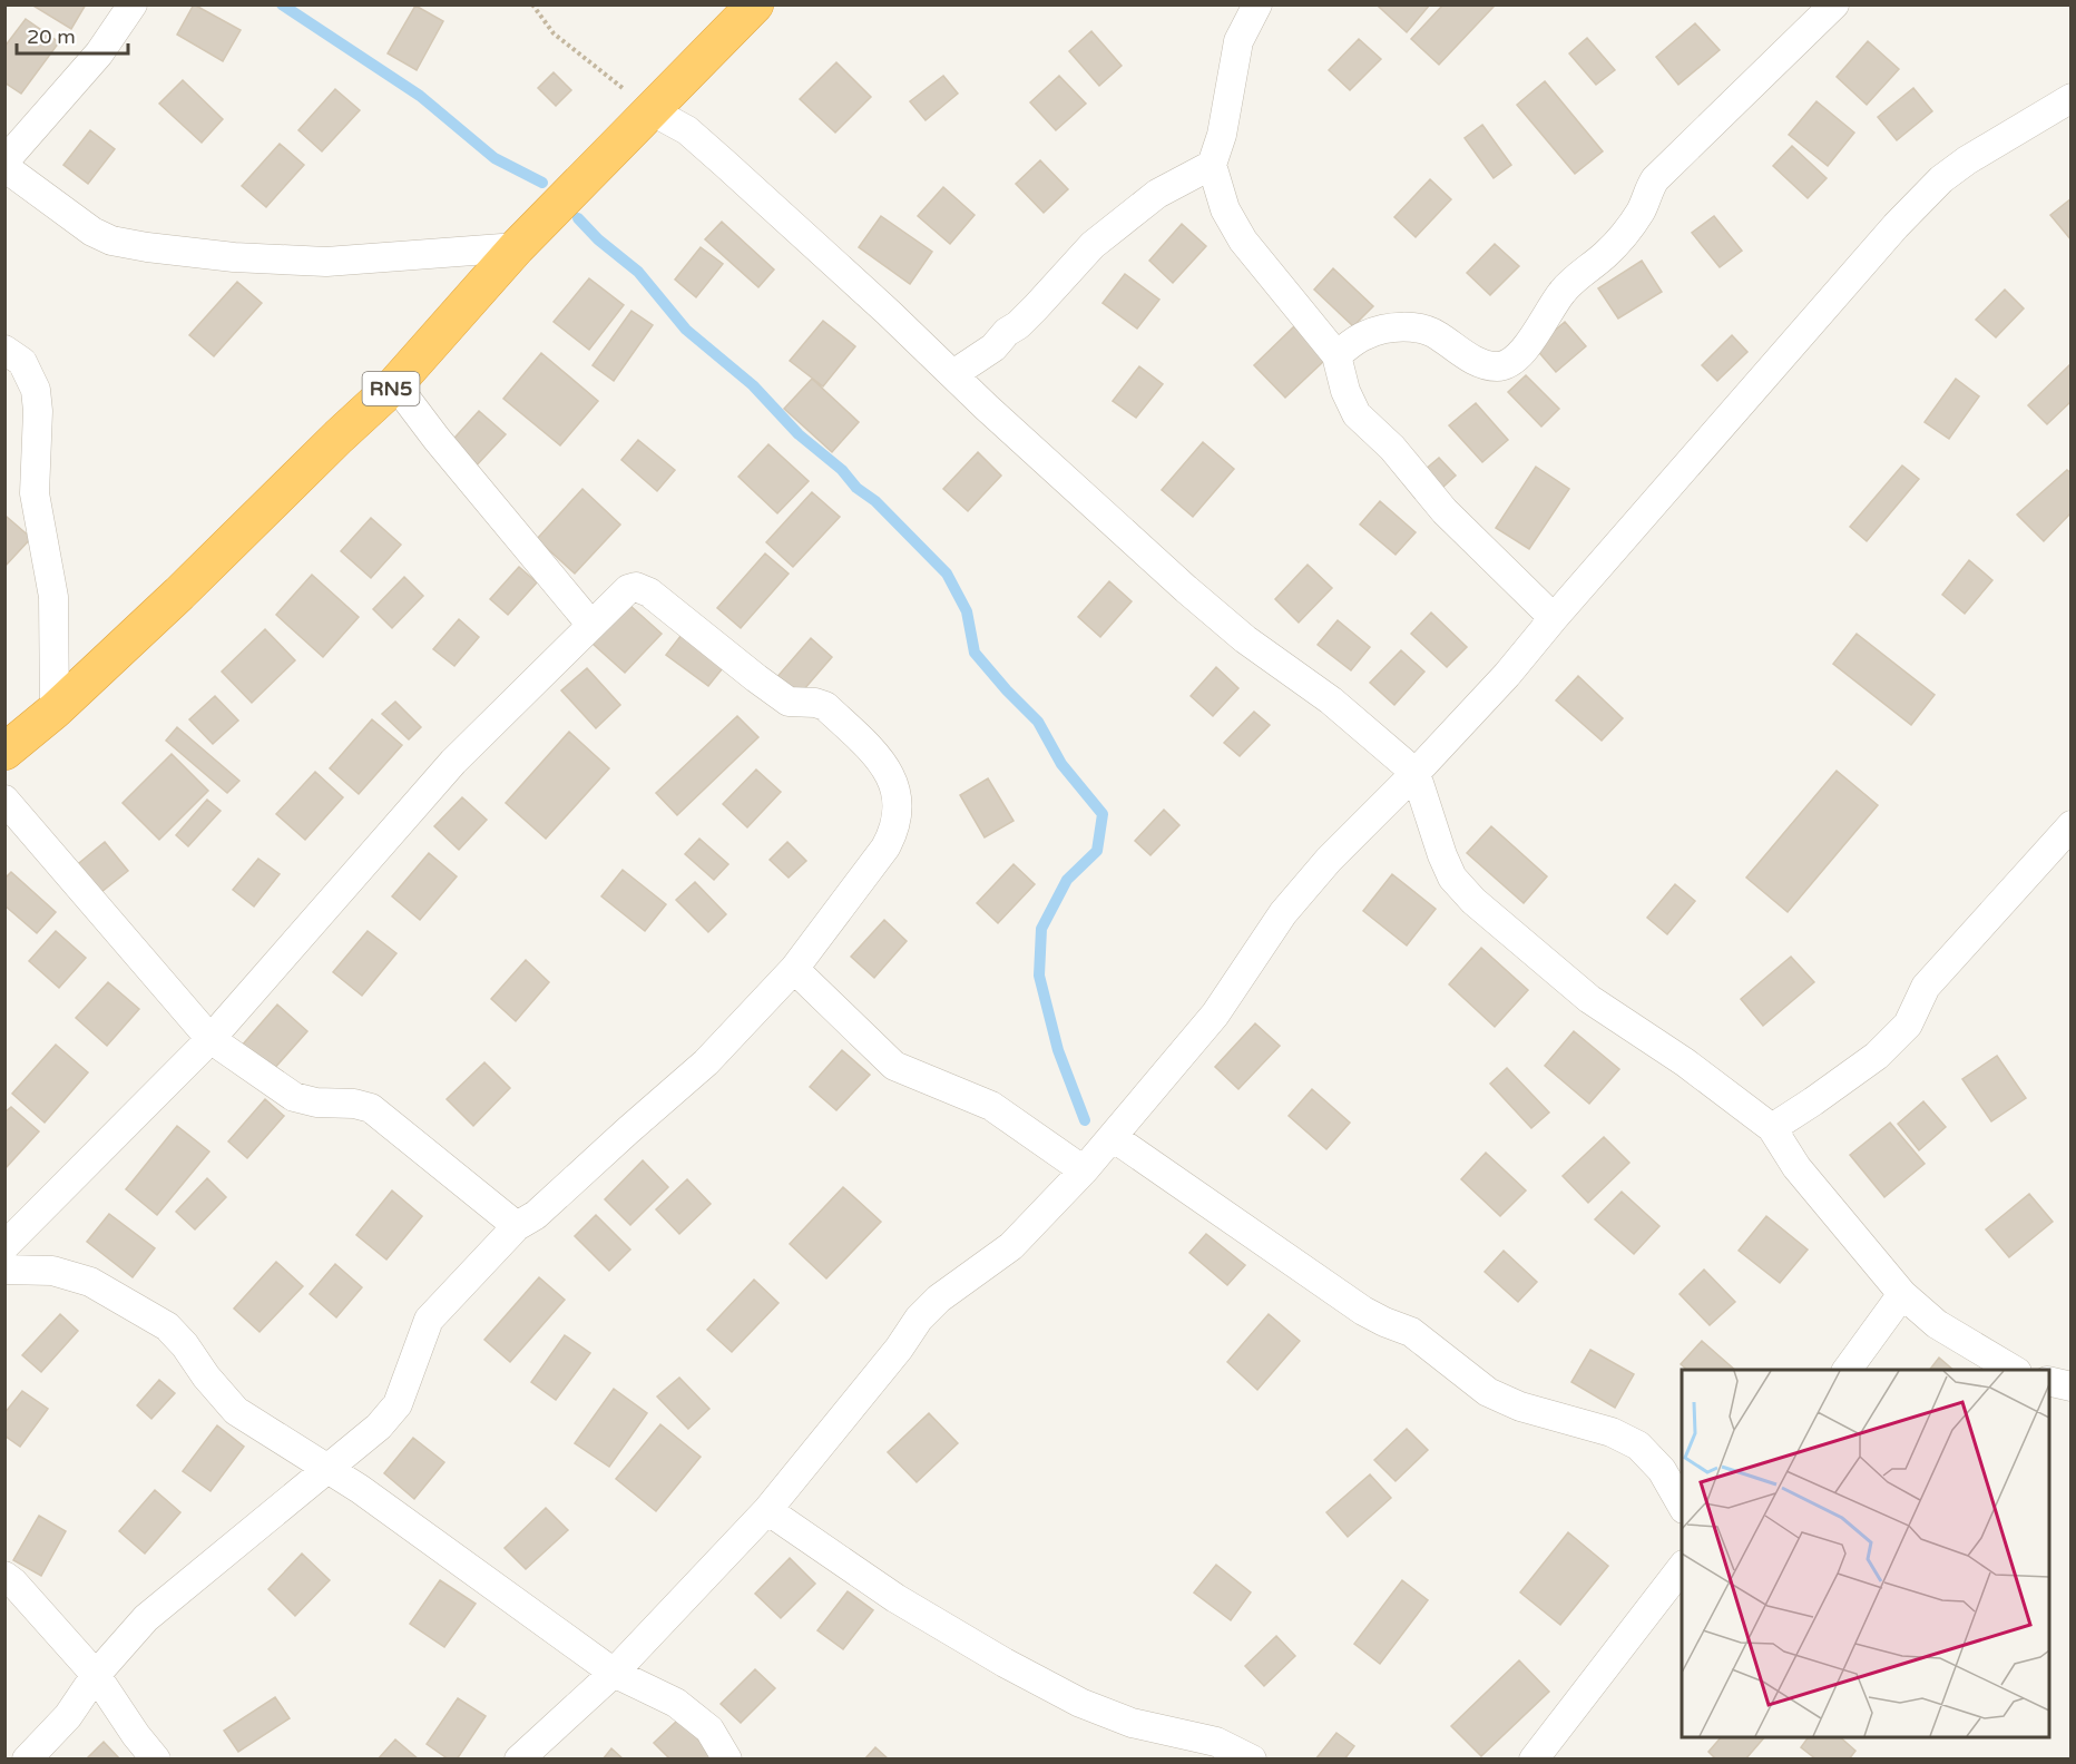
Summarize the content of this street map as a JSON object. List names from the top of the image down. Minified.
{"streets":{"highway":["RN5"]},"scale_bar":"20 m"}
